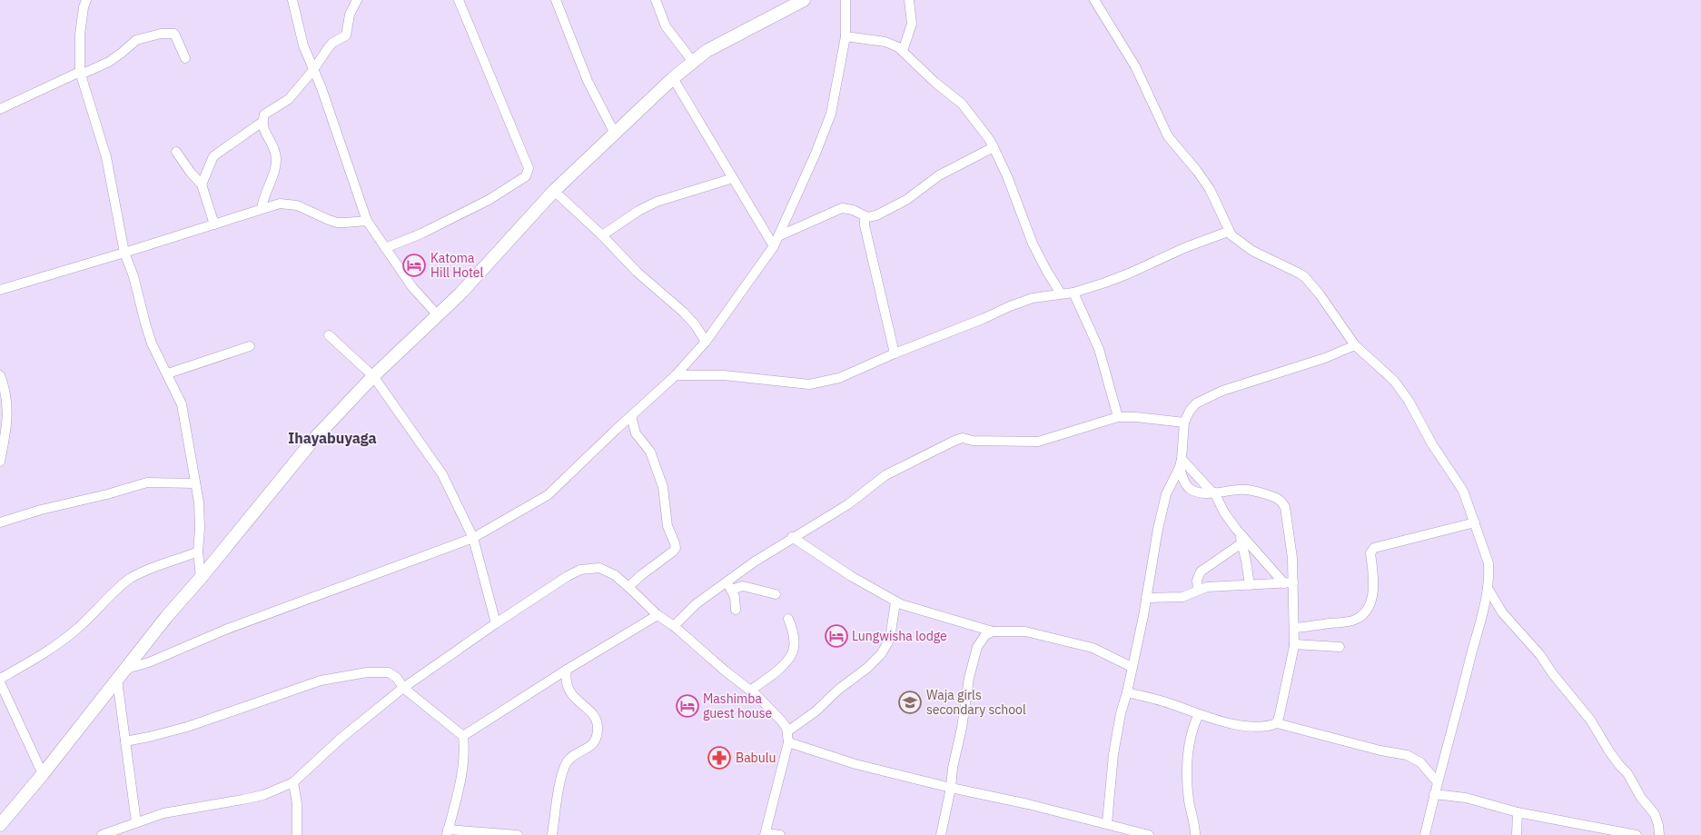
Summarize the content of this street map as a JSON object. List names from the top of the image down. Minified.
{"districts":["Ihayabuyaga"],"places":{"hotel":["Katoma Hill Hotel","Lungwisha lodge","Mashimba guest house"],"school or university":["Waja girls secondary school"],"pharmacy":["Babulu"]}}
